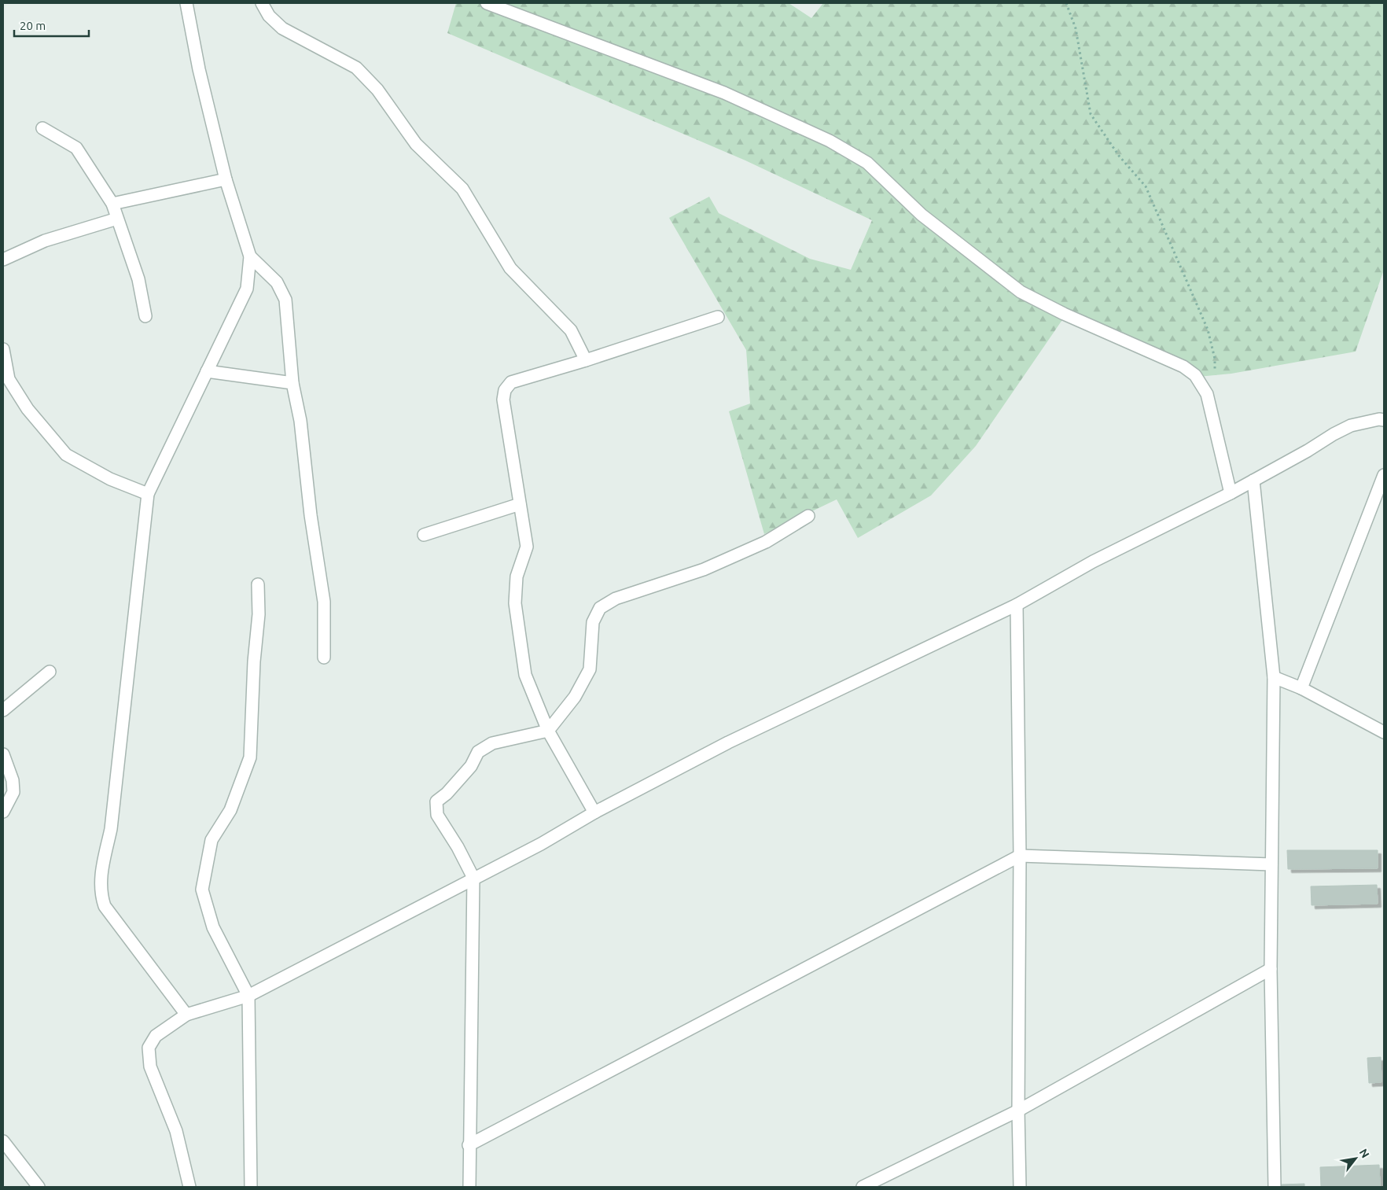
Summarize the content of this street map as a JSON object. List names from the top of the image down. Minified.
{"scale_bar":"20 m","north":"top right"}
